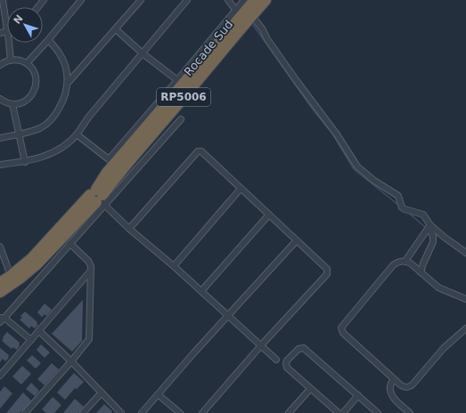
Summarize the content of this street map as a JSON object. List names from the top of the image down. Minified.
{"streets":{"highway":["Rocade Sud","RP5006"]},"north":"top left"}
